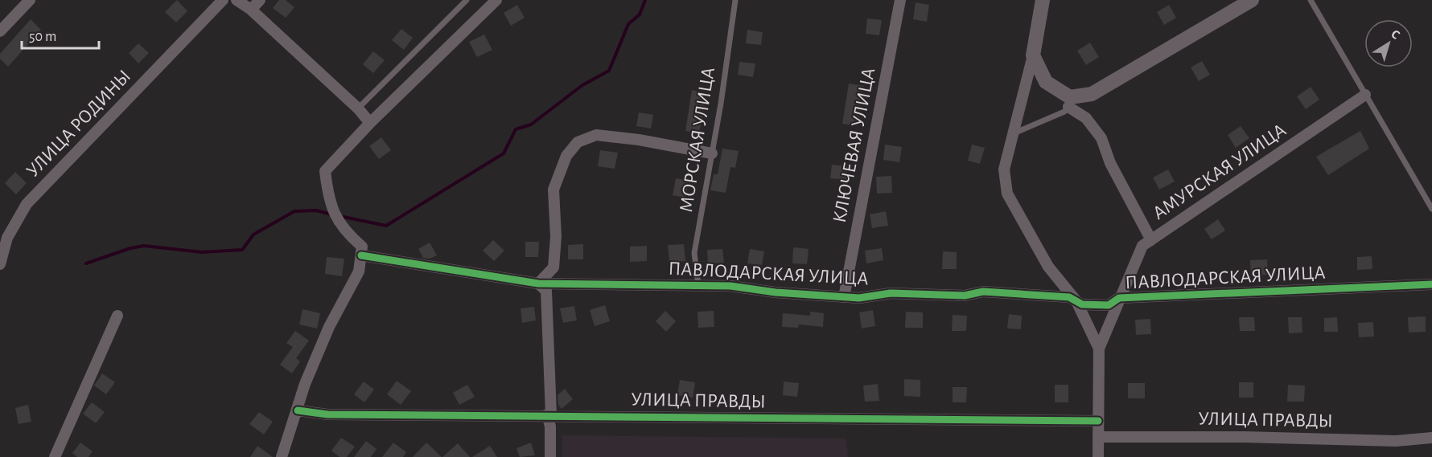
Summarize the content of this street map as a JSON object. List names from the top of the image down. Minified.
{"streets":{"street":["УЛИЦА РОДИНЫ","КЛЮЧЕВАЯ УЛИЦА","АМУРСКАЯ УЛИЦА","ПАВЛОДАРСКАЯ УЛИЦА","УЛИЦА ПРАВДЫ"],"lane":["МОРСКАЯ УЛИЦА"]},"crossings":[["МОРСКАЯ УЛИЦА","ПАВЛОДАРСКАЯ УЛИЦА"],["КЛЮЧЕВАЯ УЛИЦА","ПАВЛОДАРСКАЯ УЛИЦА"],["АМУРСКАЯ УЛИЦА","ПАВЛОДАРСКАЯ УЛИЦА"]],"scale_bar":"50 m","north":"top right"}
